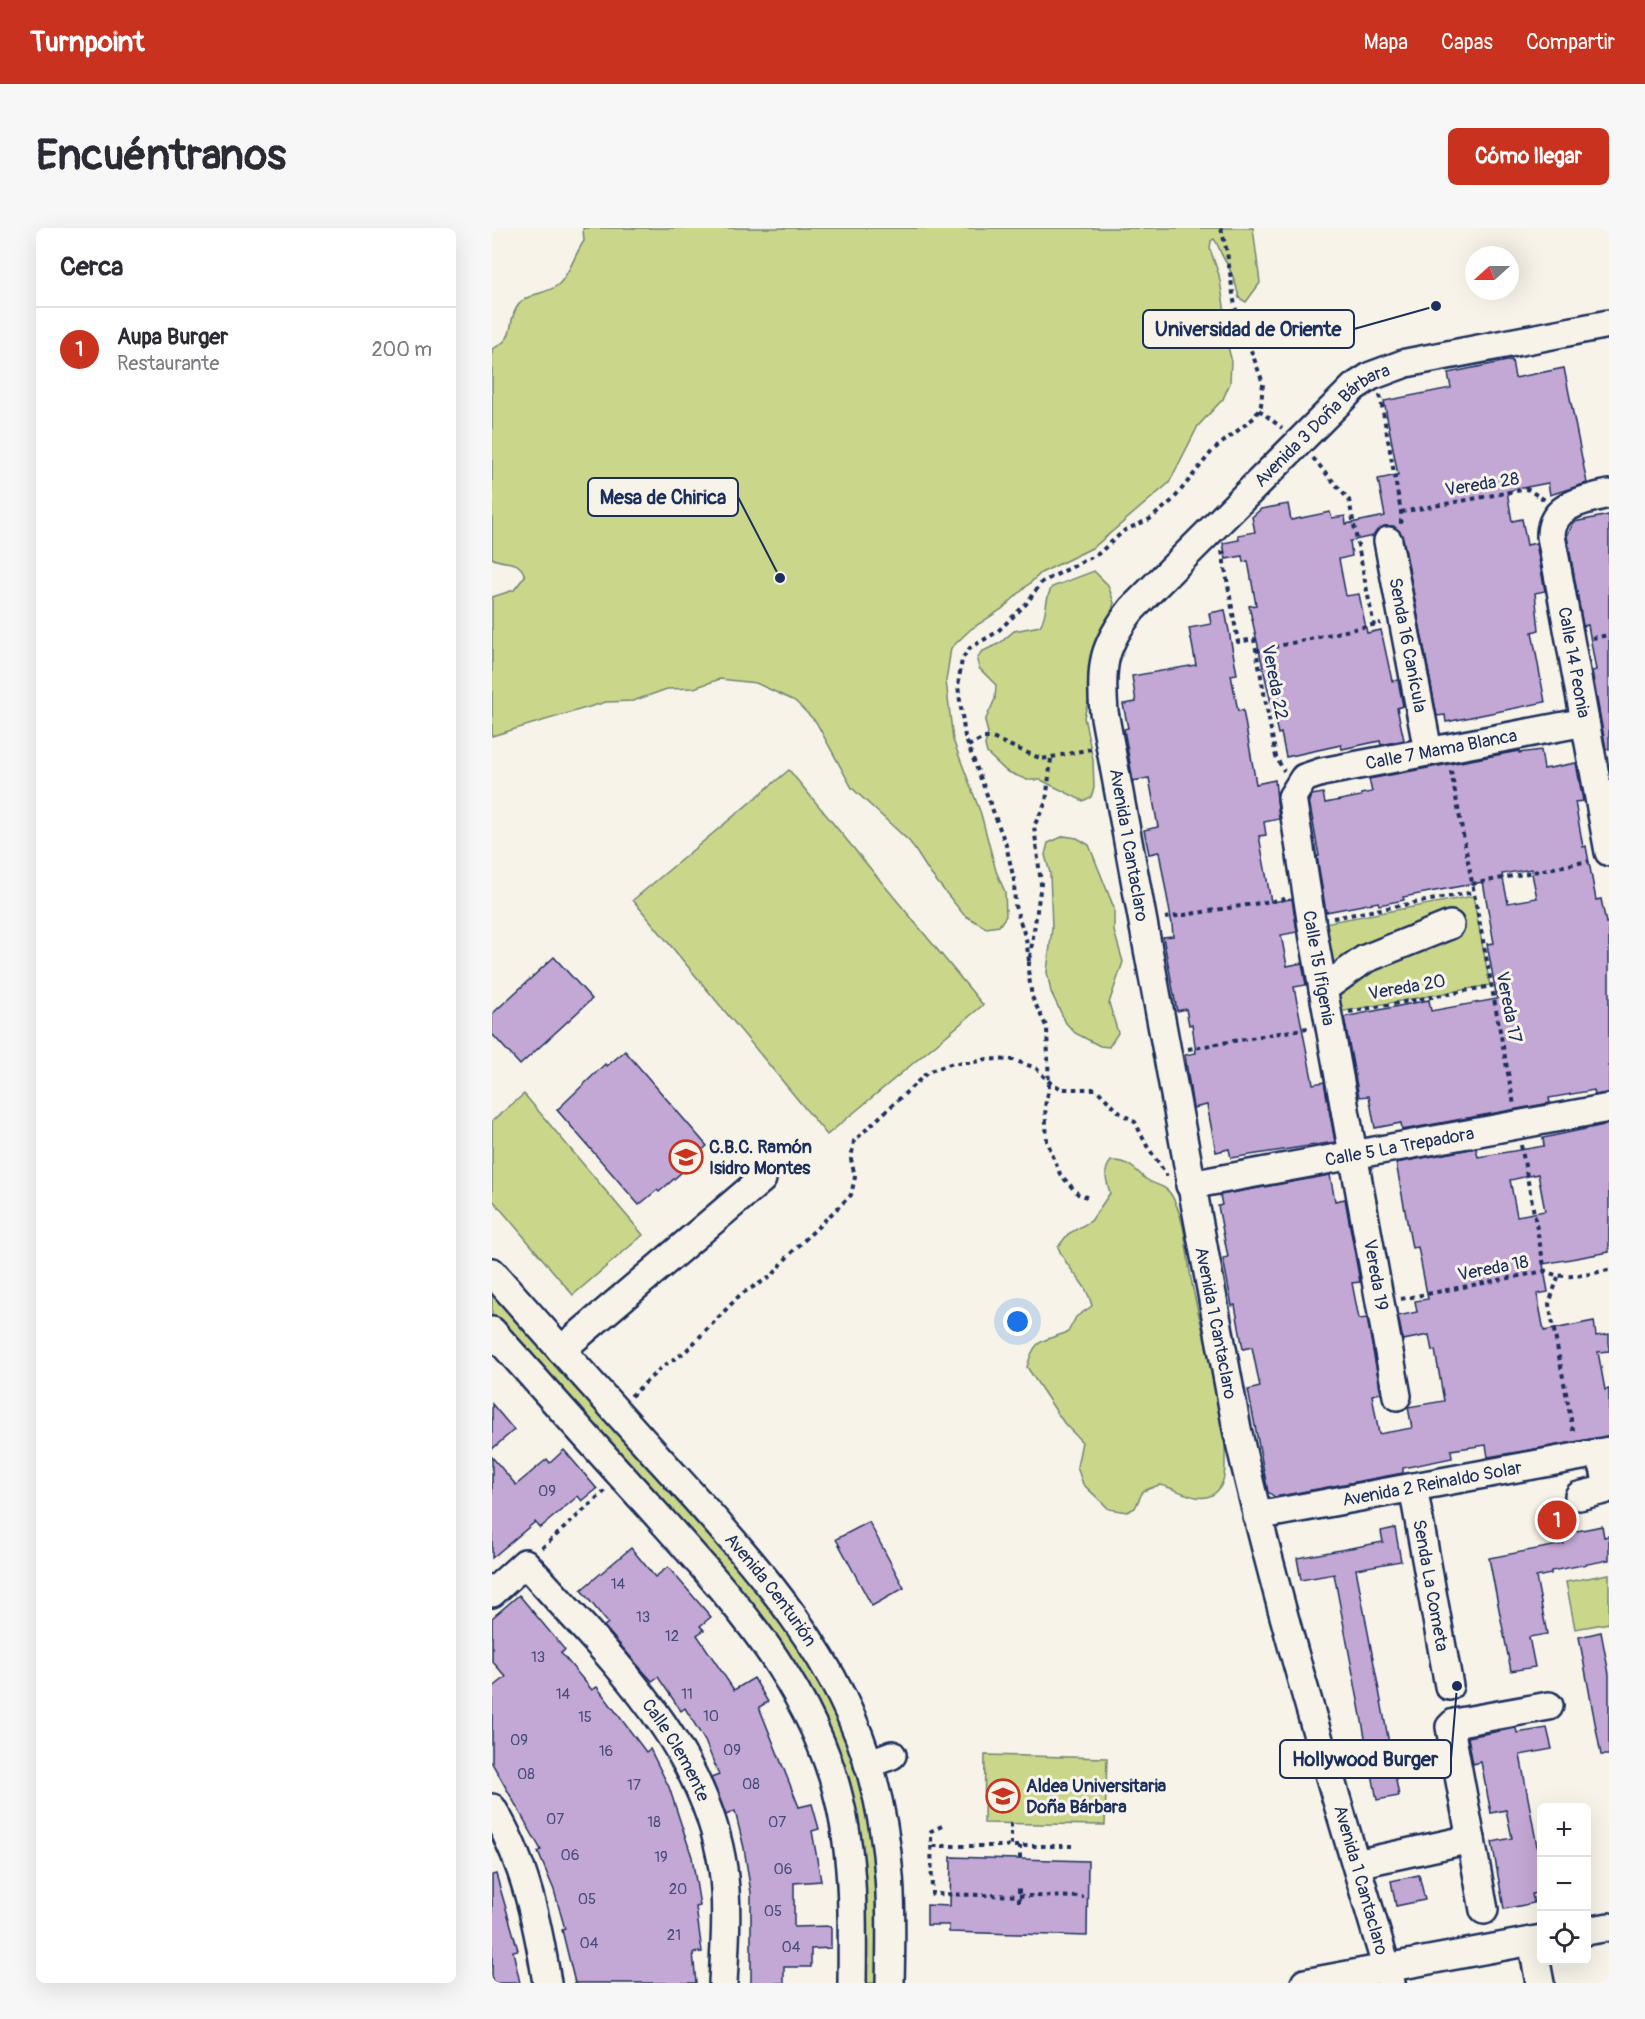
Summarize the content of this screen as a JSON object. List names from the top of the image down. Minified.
{"streets":{"street":["Avenida 3 Doña Bárbara","Senda 16 Canícula","Calle 14 Peonia","Calle 7 Mama Blanca","Avenida 1 Cantaclaro","Calle 15 Ifigenia","Calle 5 La Trepadora","Vereda 19","Avenida 2 Reinaldo Solar","Senda La Cometa","Avenida Centurión","Calle Clemente"],"path":["Vereda 28","Vereda 22","Vereda 20","Vereda 17","Vereda 18"]},"crossings":[["Avenida 3 Doña Bárbara","Vereda 28"],["Avenida 3 Doña Bárbara","Vereda 22"],["Avenida 3 Doña Bárbara","Avenida 1 Cantaclaro"],["Vereda 28","Calle 14 Peonia"],["Senda 16 Canícula","Calle 7 Mama Blanca"],["Senda 16 Canícula","Vereda 17"],["Calle 14 Peonia","Calle 7 Mama Blanca"],["Vereda 22","Calle 7 Mama Blanca"],["Vereda 22","Calle 15 Ifigenia"],["Calle 7 Mama Blanca","Calle 15 Ifigenia"],["Calle 7 Mama Blanca","Vereda 17"],["Avenida 1 Cantaclaro","Vereda 20"],["Avenida 1 Cantaclaro","Calle 5 La Trepadora"],["Avenida 1 Cantaclaro","Avenida 2 Reinaldo Solar"],["Calle 15 Ifigenia","Vereda 20"],["Calle 15 Ifigenia","Calle 5 La Trepadora"],["Calle 15 Ifigenia","Vereda 19"],["Vereda 20","Vereda 17"],["Vereda 17","Calle 5 La Trepadora"],["Vereda 17","Vereda 18"],["Calle 5 La Trepadora","Vereda 19"],["Vereda 18","Vereda 19"],["Avenida 2 Reinaldo Solar","Senda La Cometa"]],"places":{"other":["Universidad de Oriente","Mesa de Chirica","Hollywood Burger"],"school or university":["C.B.C. Ramón Isidro Montes","Aldea Universitaria Doña Bárbara"]},"house_numbers":["09","14","13","12","13","14","11","10","15","09","09","16","08","08","17","07","18","07","06","19","06","20","05","05","21","04","04"],"north":"left","page":{"header":"Turnpoint","nav":["Mapa","Capas","Compartir"],"buttons":"Cómo llegar","title":"Encuéntranos","heading":"Cerca","list":[{"mark":"1","name":"Aupa Burger","note":"Restaurante","value":"200 m"}],"pins":"1","map_buttons":["+","−"]}}
